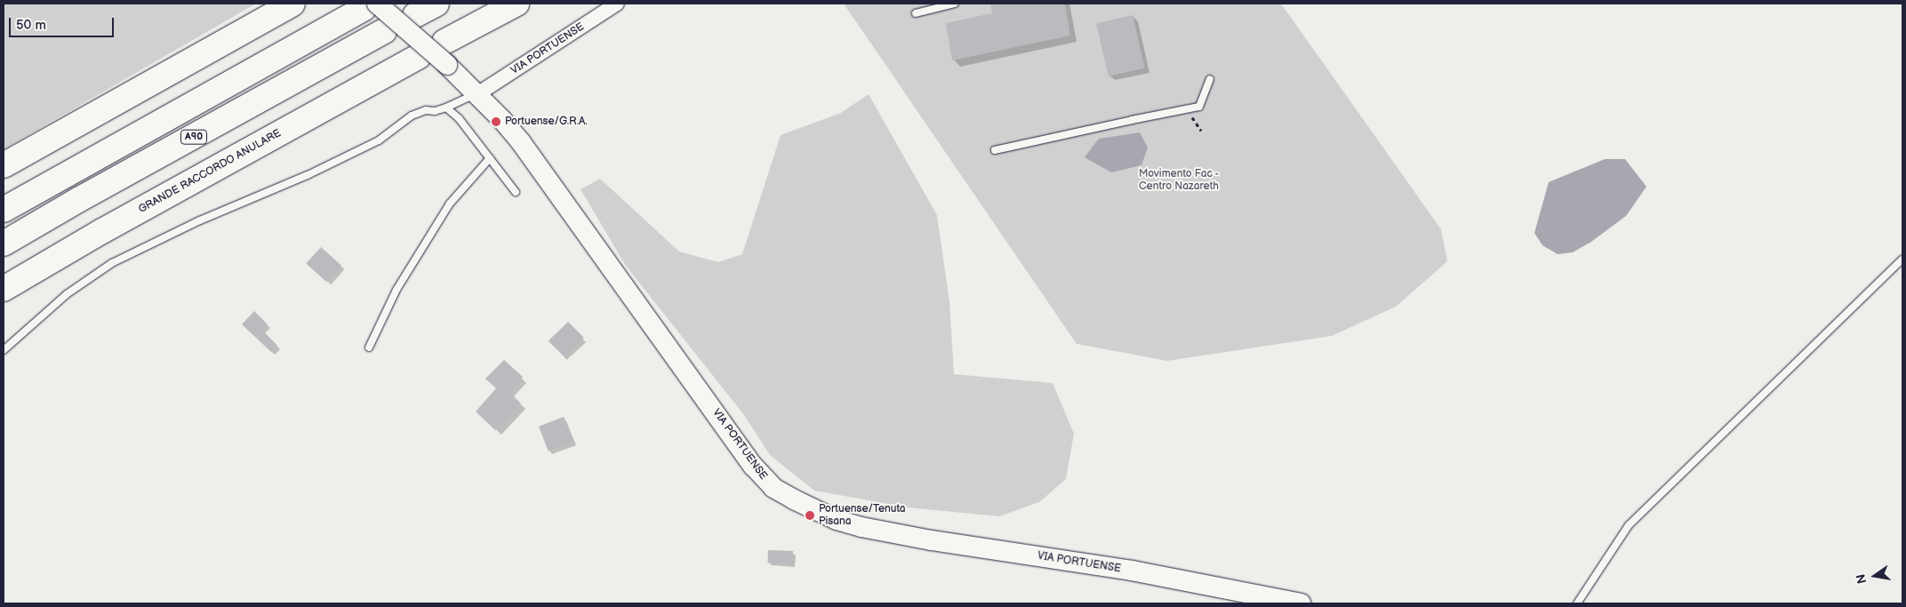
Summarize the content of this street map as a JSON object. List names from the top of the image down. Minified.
{"streets":{"highway":["A90","GRANDE RACCORDO ANULARE"],"main road":["VIA PORTUENSE"]},"crossings":[["VIA PORTUENSE","A90"]],"parks":["Movimento Fac - Centro Nazareth"],"places":["Portuense/G.R.A.","Portuense/Tenuta Pisana"],"scale_bar":"50 m","north":"left"}
